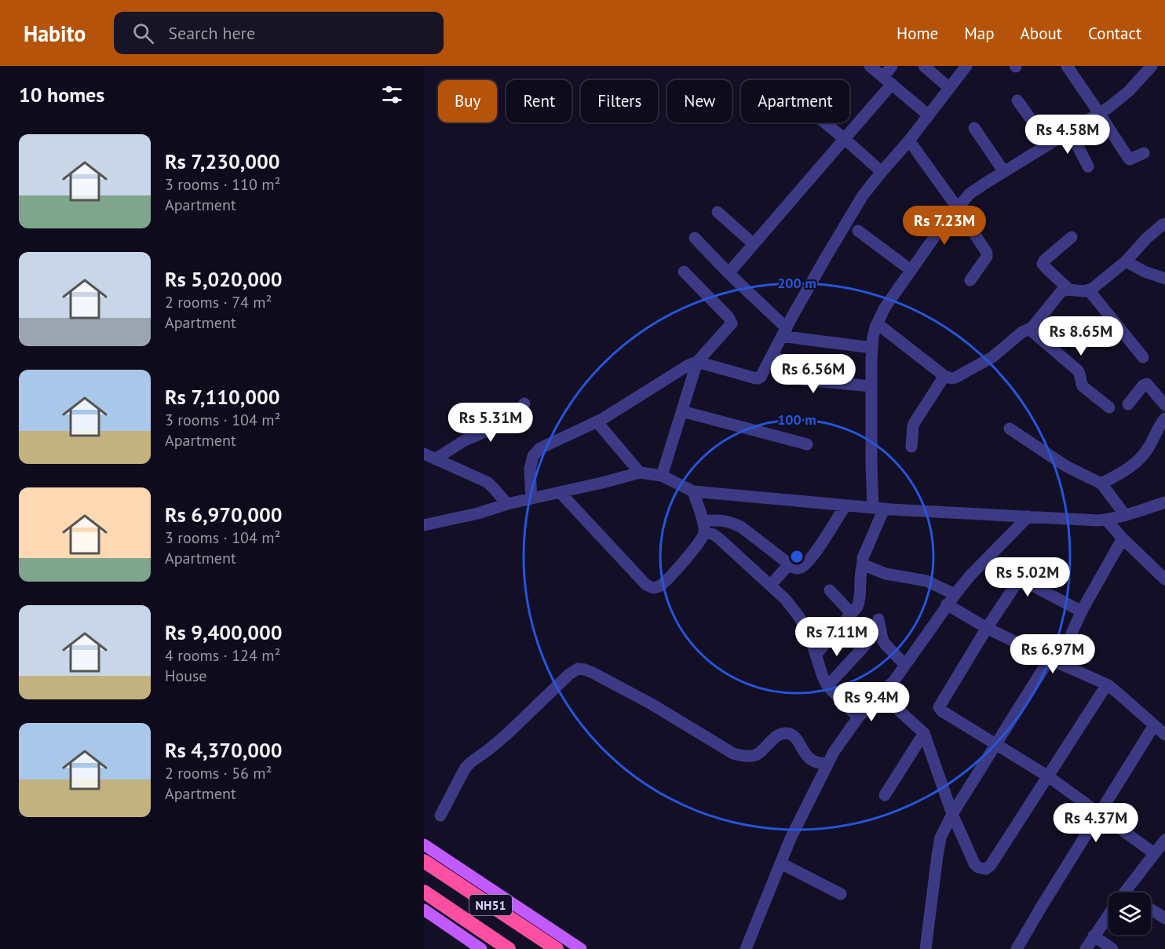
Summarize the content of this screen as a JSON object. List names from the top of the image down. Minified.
{"streets":{"highway":["NH51"]},"page":{"header":"Habito","search":"Search here","nav":["Home","Map","About","Contact"],"heading":"10 homes","chip":["Buy","Rent","Filters","New","Apartment"],"price":["Rs 4.58M","Rs 7.23M","Rs 8.65M","Rs 6.56M","Rs 5.31M","Rs 5.02M","Rs 7.11M","Rs 6.97M","Rs 9.4M","Rs 4.37M"],"list":[{"name":"Rs 7,230,000","note":"3 rooms · 110 m² · Apartment"},{"name":"Rs 5,020,000","note":"2 rooms · 74 m² · Apartment"},{"name":"Rs 7,110,000","note":"3 rooms · 104 m² · Apartment"},{"name":"Rs 6,970,000","note":"3 rooms · 104 m² · Apartment"},{"name":"Rs 9,400,000","note":"4 rooms · 124 m² · House"},{"name":"Rs 4,370,000","note":"2 rooms · 56 m² · Apartment"}]},"rings":["200 m","100 m"]}
